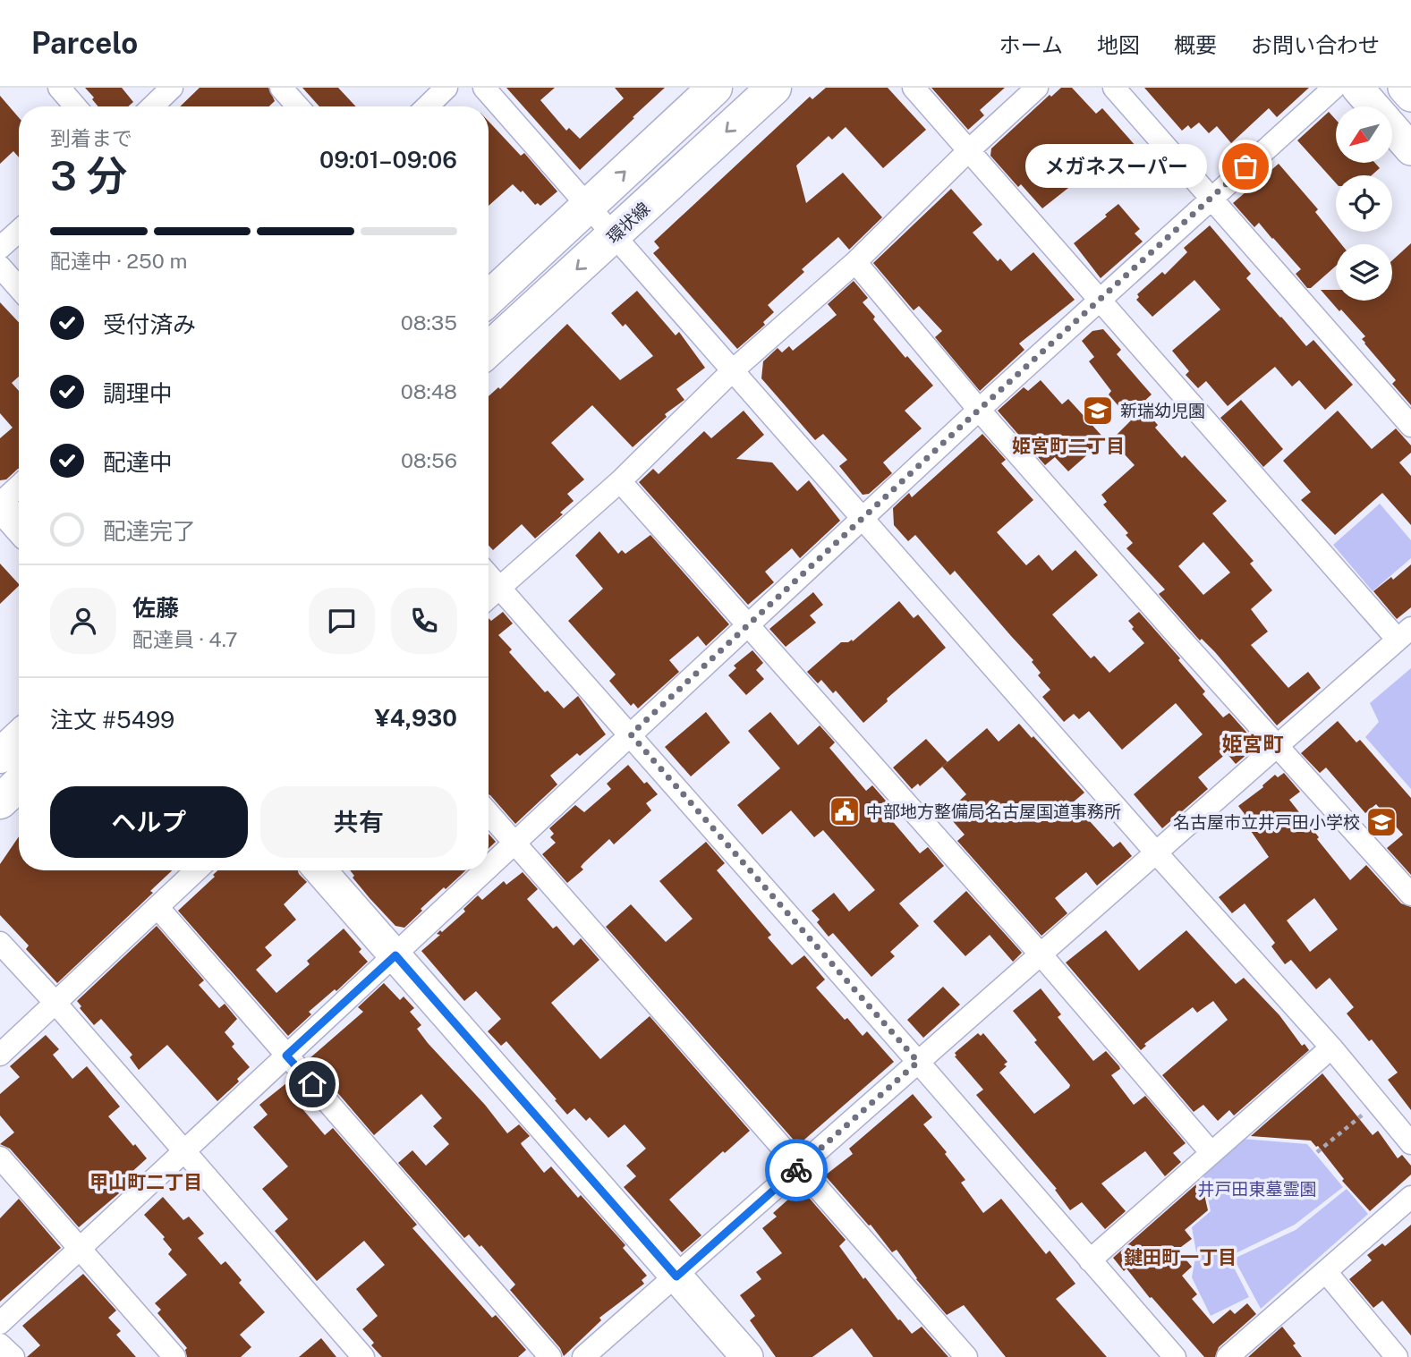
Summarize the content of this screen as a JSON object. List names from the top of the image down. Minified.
{"streets":{"main road":["環状線"]},"districts":["姫宮町二丁目","姫宮町","甲山町二丁目","鍵田町一丁目"],"parks":["井戸田東墓霊園"],"places":{"other":["メガネスーパー"],"school or university":["新瑞幼児園","名古屋市立井戸田小学校"],"public building":["中部地方整備局名古屋国道事務所"]},"north":"bottom left","page":{"header":"Parcelo","nav":["ホーム","地図","概要","お問い合わせ"],"heading":["3 分","到着まで","09:01–09:06"],"panel":["佐藤","配達員 · 4.7","注文 #5499","¥4,930"],"bubble":"メガネスーパー","bar":"配達中 · 250 m","list":[["受付済み","08:35"],["調理中","08:48"],["配達中","08:56"],"配達完了"],"buttons":["ヘルプ","共有"]}}
